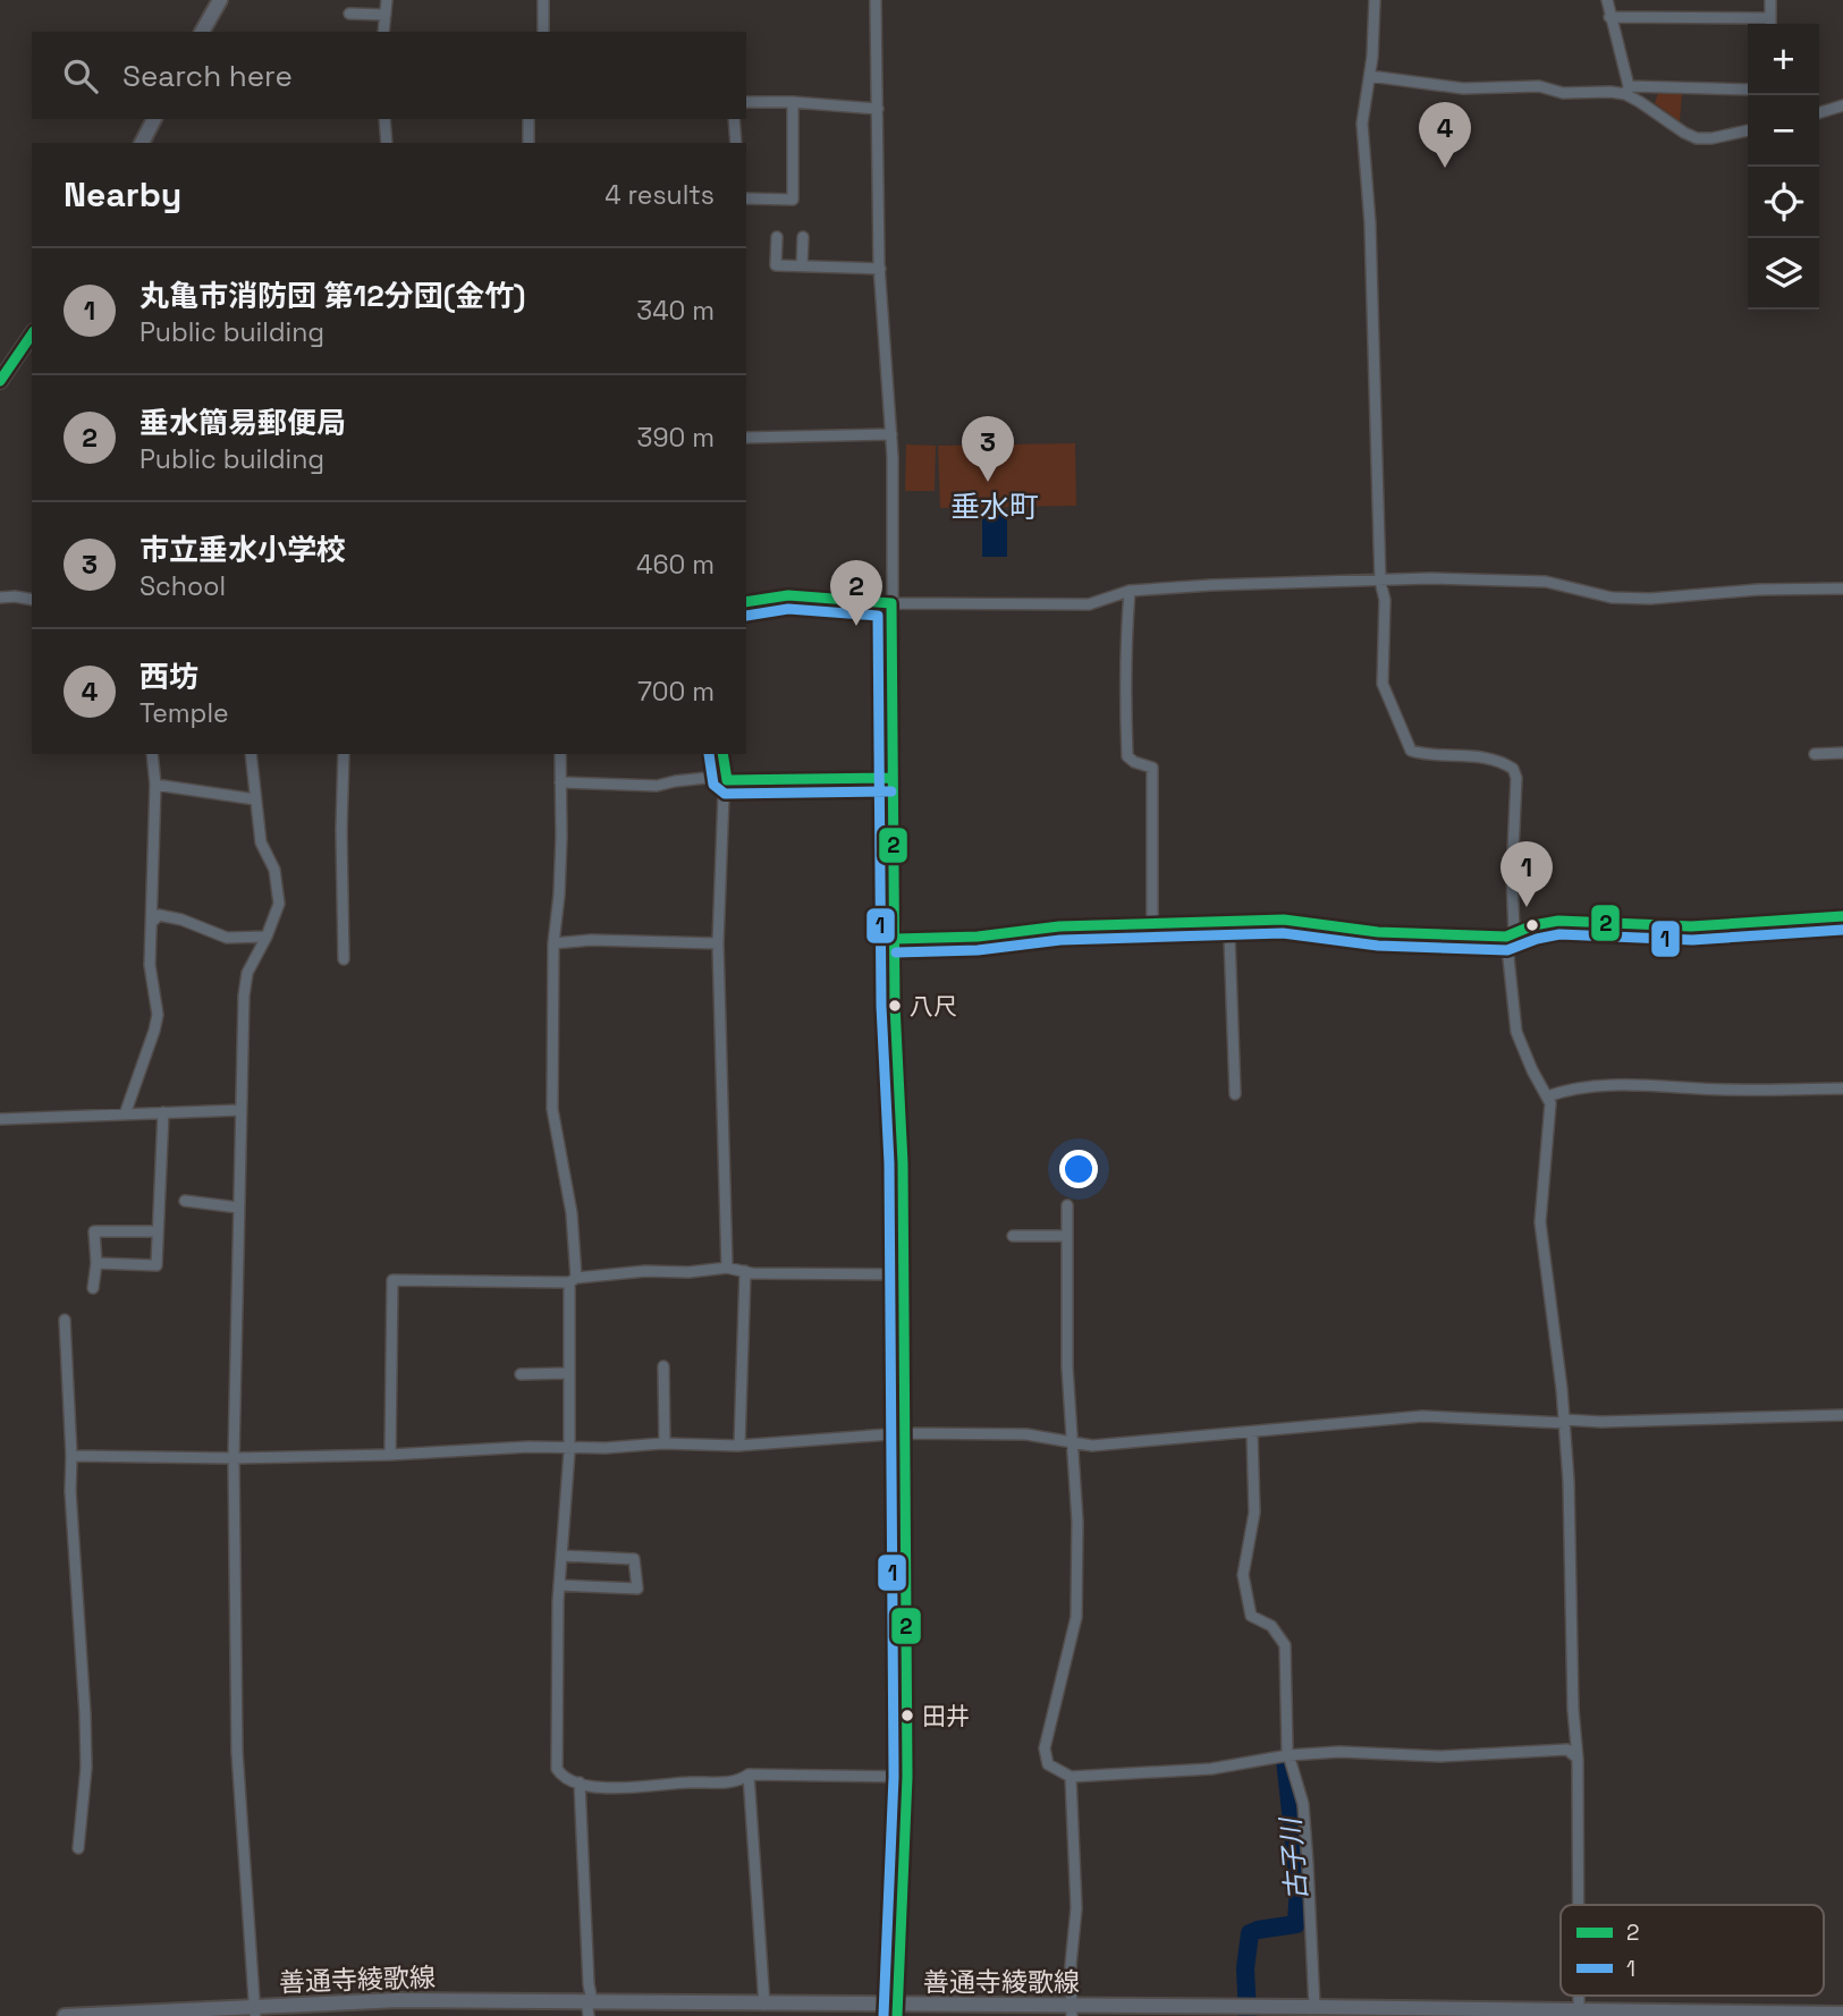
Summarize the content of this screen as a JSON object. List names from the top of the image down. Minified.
{"streets":{"main road":["善通寺綾歌線"]},"districts":["垂水町"],"water":["古子川"],"places":["八尺","田井"],"lines":["transit line 2","transit line 1"],"legend":["2","1"],"page":{"map_buttons":["+","−"],"search":"Search here","pins":["4","3","2","1"],"heading":["Nearby","4 results"],"list":[{"mark":"1","name":"丸亀市消防団 第12分団(金竹)","note":"Public building","value":"340 m"},{"mark":"2","name":"垂水簡易郵便局","note":"Public building","value":"390 m"},{"mark":"3","name":"市立垂水小学校","note":"School","value":"460 m"},{"mark":"4","name":"西坊","note":"Temple","value":"700 m"}]}}
